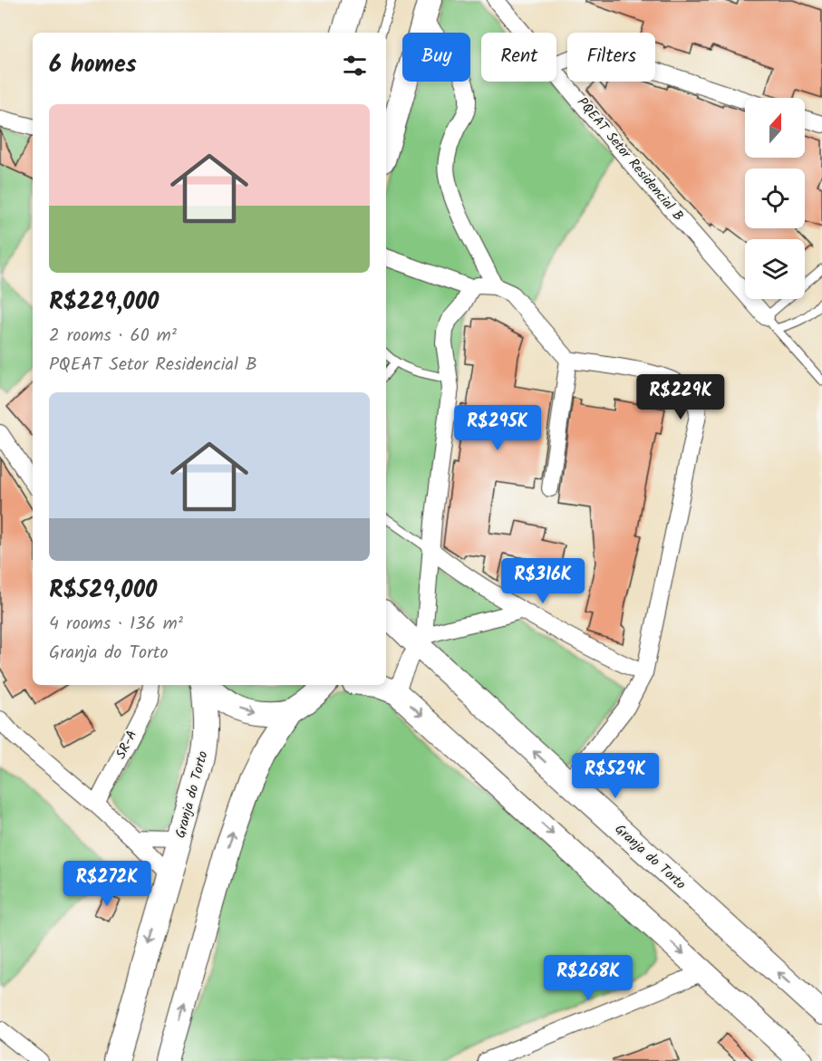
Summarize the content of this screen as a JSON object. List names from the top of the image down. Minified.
{"streets":{"street":["PQEAT Setor Residencial B","SR-A","Granja do Torto"]},"north":"top","page":{"chip":["Buy","Rent","Filters"],"heading":"6 homes","list":[{"name":"R$229,000","note":"2 rooms · 60 m² · PQEAT Setor Residencial B"},{"name":"R$529,000","note":"4 rooms · 136 m² · Granja do Torto"}],"price":["R$229K","R$295K","R$316K","R$529K","R$272K","R$268K"]}}
